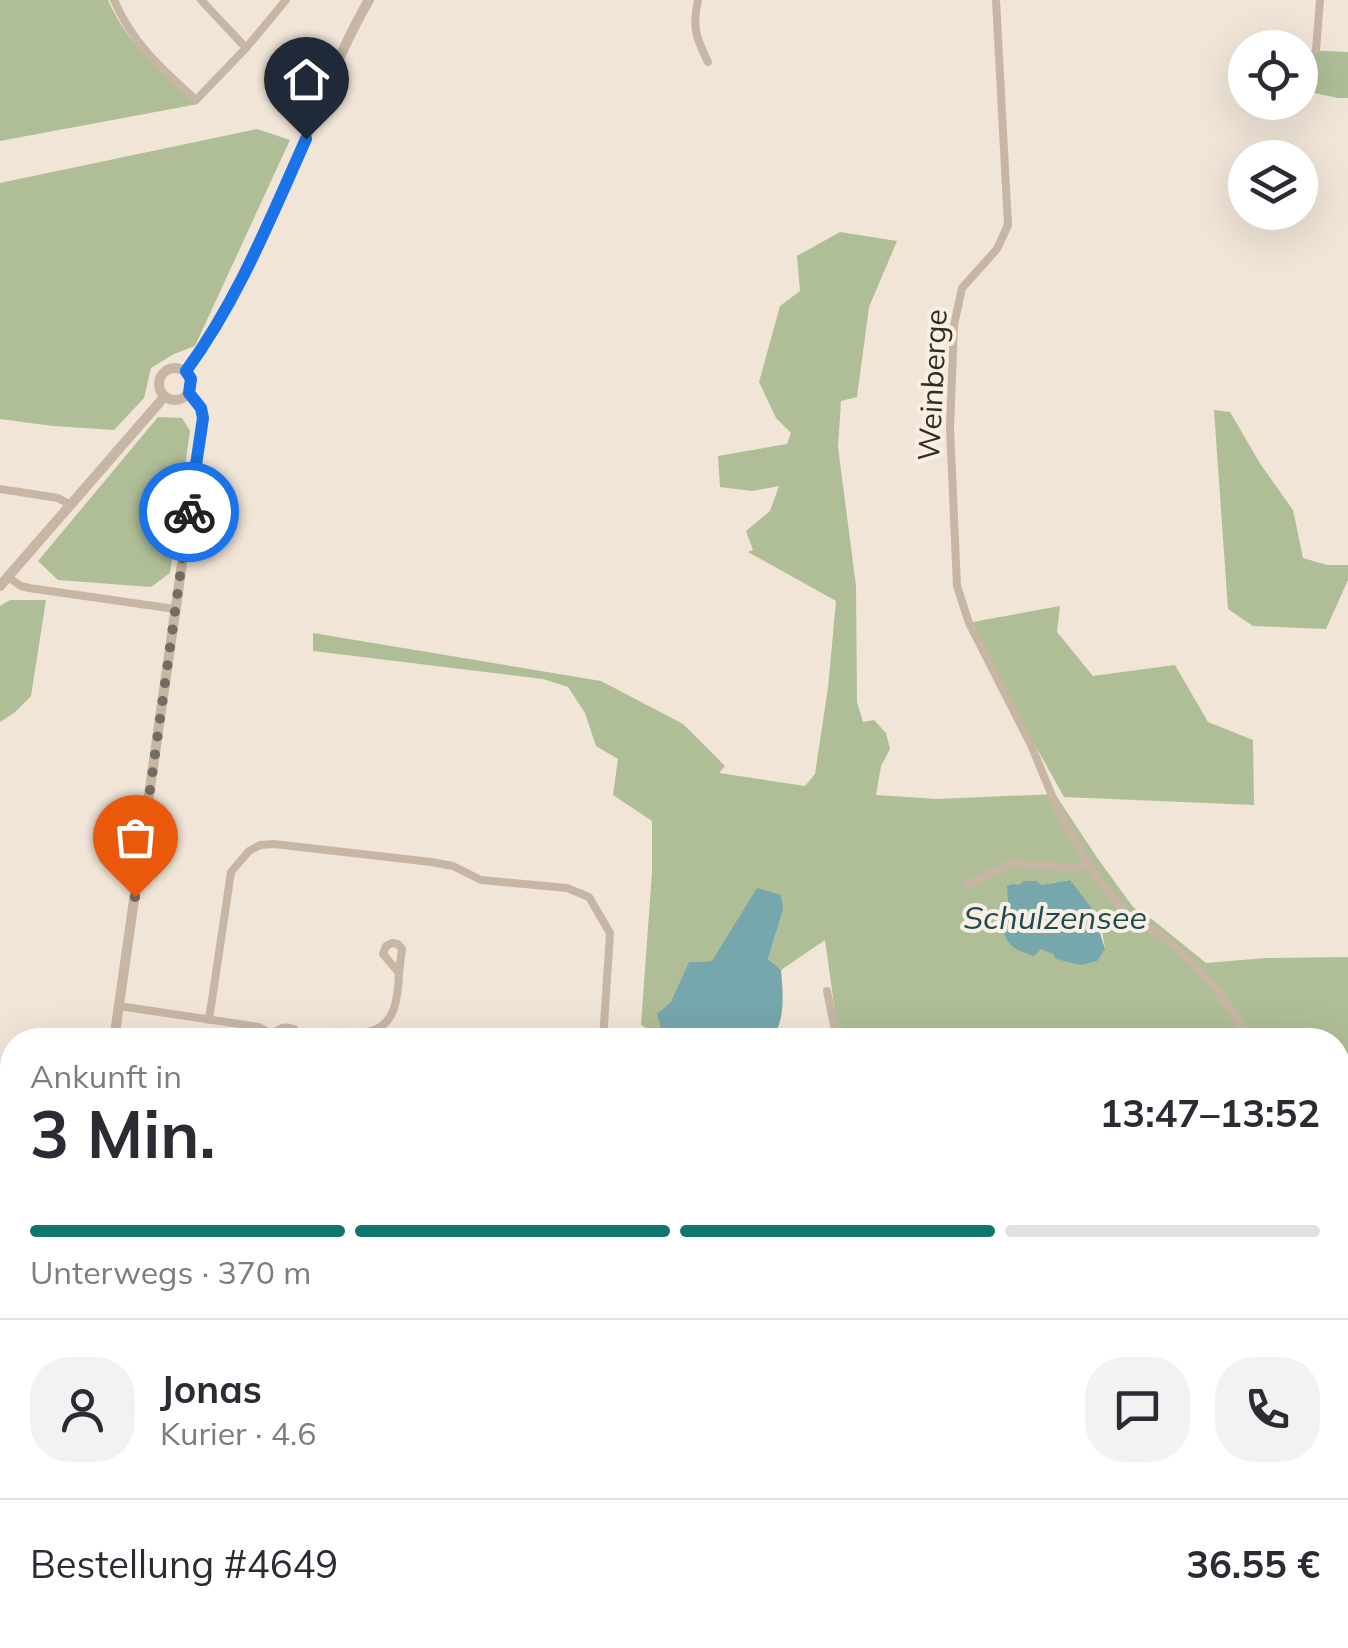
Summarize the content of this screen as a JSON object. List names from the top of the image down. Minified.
{"streets":{"street":["Weinberge"]},"water":["Schulzensee"],"page":{"heading":["3 Min.","Ankunft in","13:47–13:52"],"panel":["Jonas","Kurier · 4.6","Bestellung #4649","36.55 €"],"bar":"Unterwegs · 370 m"}}
